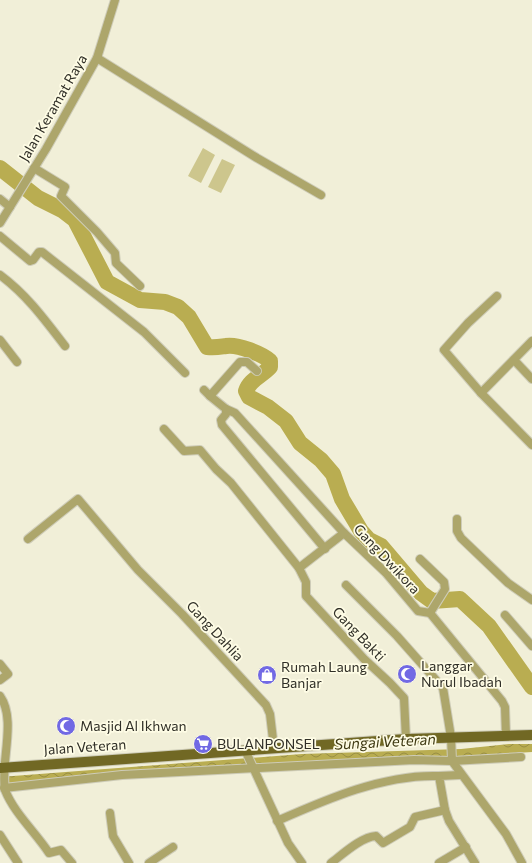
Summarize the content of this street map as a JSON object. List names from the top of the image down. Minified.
{"streets":{"main road":["Jalan Veteran"],"street":["Jalan Keramat Raya","Gang Dwikora","Gang Dahlia","Gang Bakti"]},"crossings":[["Gang Dwikora","Jalan Veteran"],["Gang Dahlia","Jalan Veteran"],["Gang Bakti","Jalan Veteran"]],"water":["Sungai Veteran"],"places":{"mosque":["Langgar Nurul Ibadah","Masjid Al Ikhwan"],"shop":["Rumah Laung Banjar"],"supermarket":["BULANPONSEL"]}}
